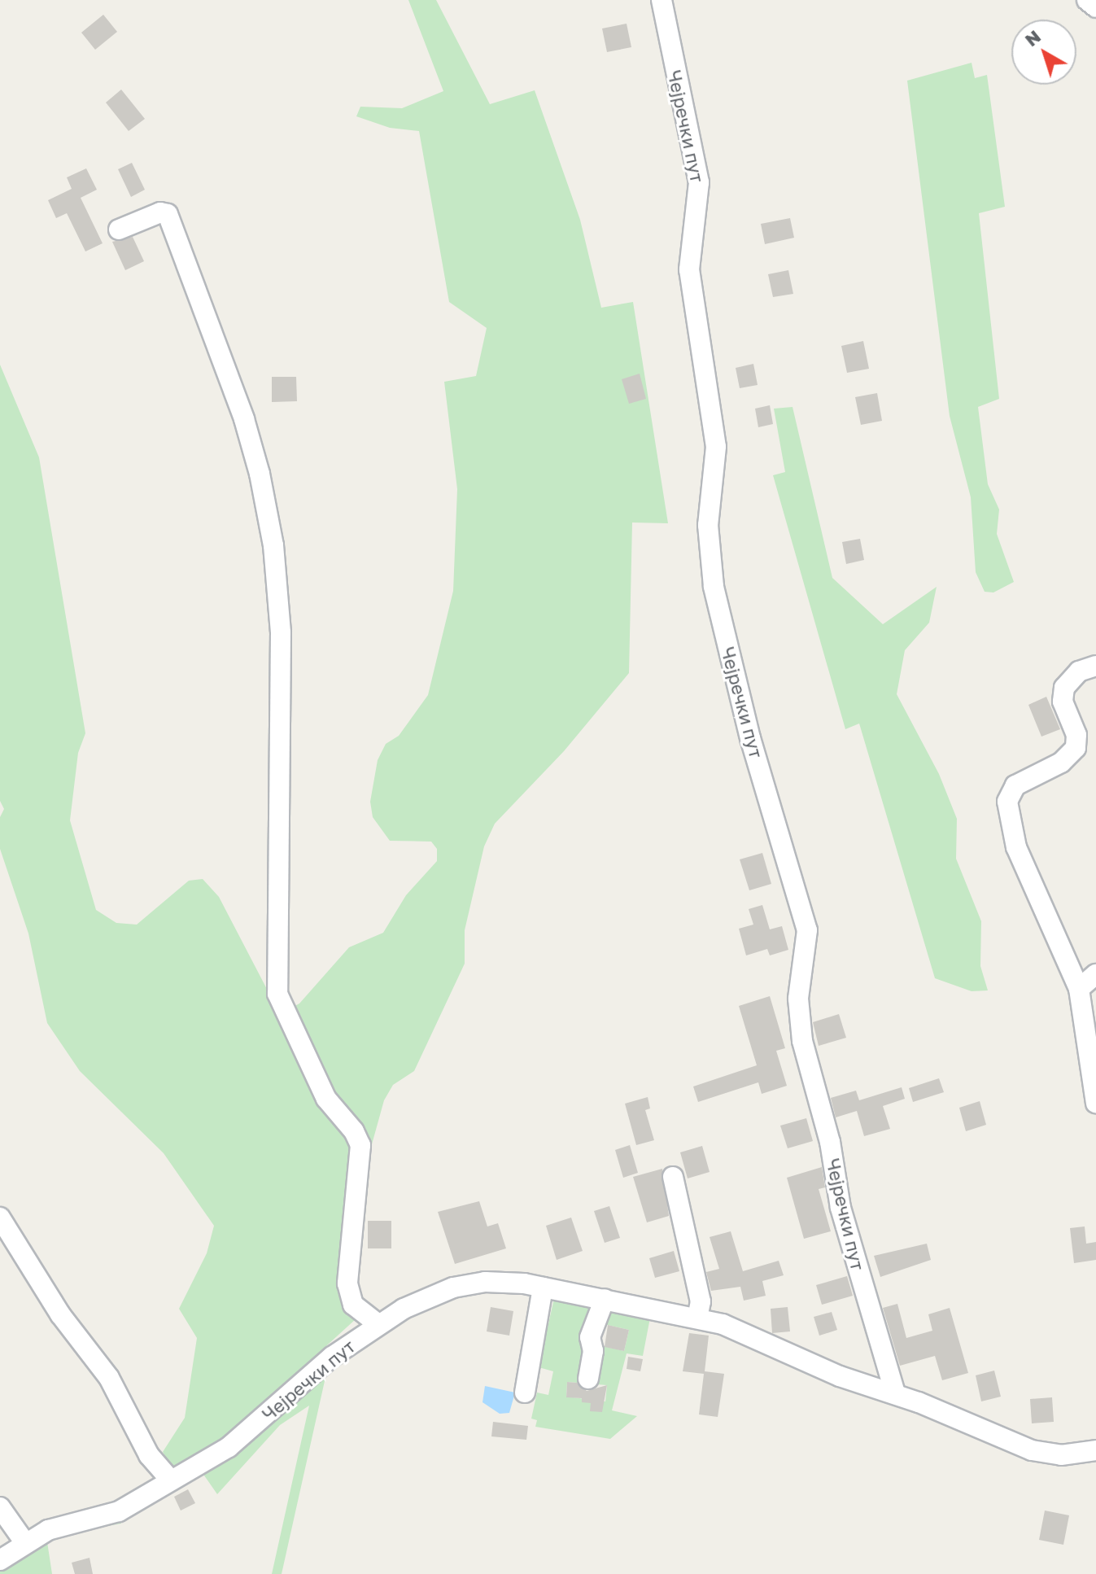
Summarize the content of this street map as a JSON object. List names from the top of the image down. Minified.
{"streets":{"street":["Чејречки пут"]},"north":"top left"}
